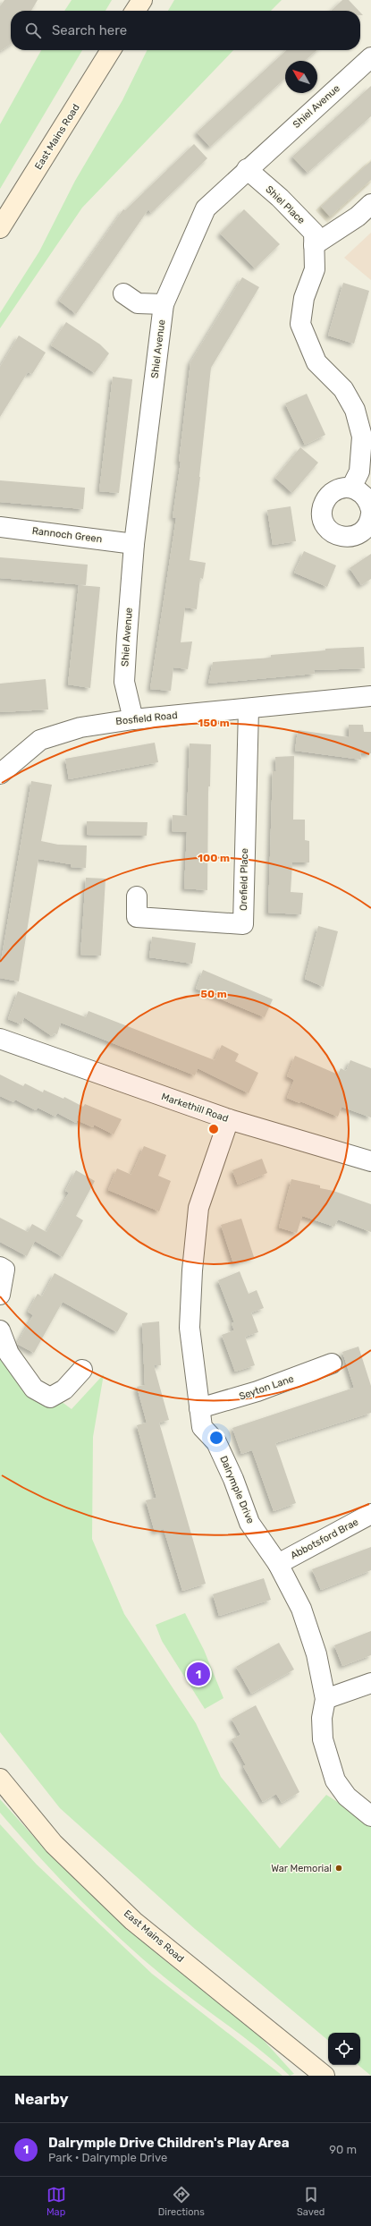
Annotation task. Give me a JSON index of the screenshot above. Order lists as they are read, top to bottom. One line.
{"streets":{"main road":["East Mains Road"],"street":["Shiel Avenue","Shiel Place","Rannoch Green","Bosfield Road","Orefield Place","Markethill Road","Seyton Lane","Dalrymple Drive","Abbotsford Brae"]},"crossings":[["Shiel Avenue","Shiel Place"],["Shiel Avenue","Rannoch Green"],["Shiel Avenue","Bosfield Road"],["Bosfield Road","Orefield Place"],["Markethill Road","Dalrymple Drive"],["Seyton Lane","Dalrymple Drive"],["Dalrymple Drive","Abbotsford Brae"]],"places":["War Memorial"],"north":"top left","page":{"search":"Search here","pins":"1","heading":"Nearby","list":[{"mark":"1","name":"Dalrymple Drive Children's Play Area","note":"Park · Dalrymple Drive","value":"90 m"}],"nav":["Map","Directions","Saved"]},"rings":["150 m","100 m","50 m"]}
